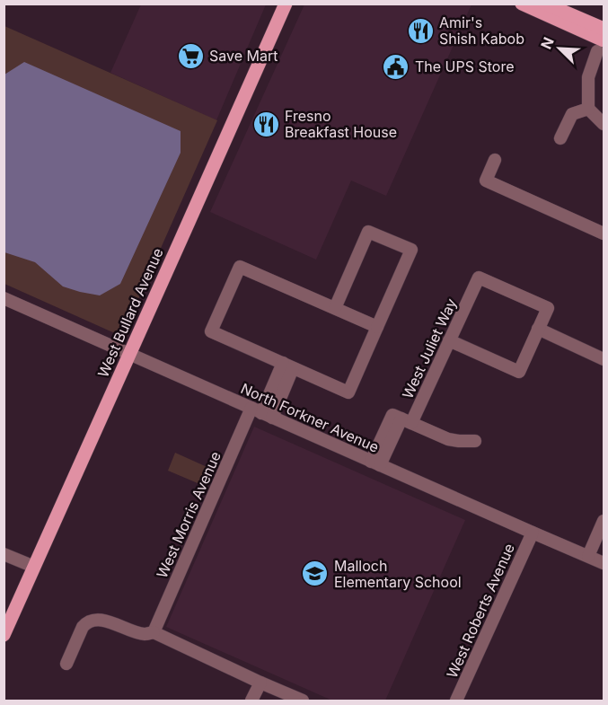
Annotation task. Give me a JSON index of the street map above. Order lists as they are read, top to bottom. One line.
{"streets":{"main road":["West Bullard Avenue"],"street":["West Juliet Way","North Forkner Avenue","West Morris Avenue","West Roberts Avenue"]},"crossings":[["West Bullard Avenue","North Forkner Avenue"],["West Juliet Way","North Forkner Avenue"],["North Forkner Avenue","West Morris Avenue"],["North Forkner Avenue","West Roberts Avenue"]],"places":{"restaurant":["Amir's Shish Kabob","Fresno Breakfast House"],"supermarket":["Save Mart"],"public building":["The UPS Store"],"school or university":["Malloch Elementary School"]},"north":"top left"}
